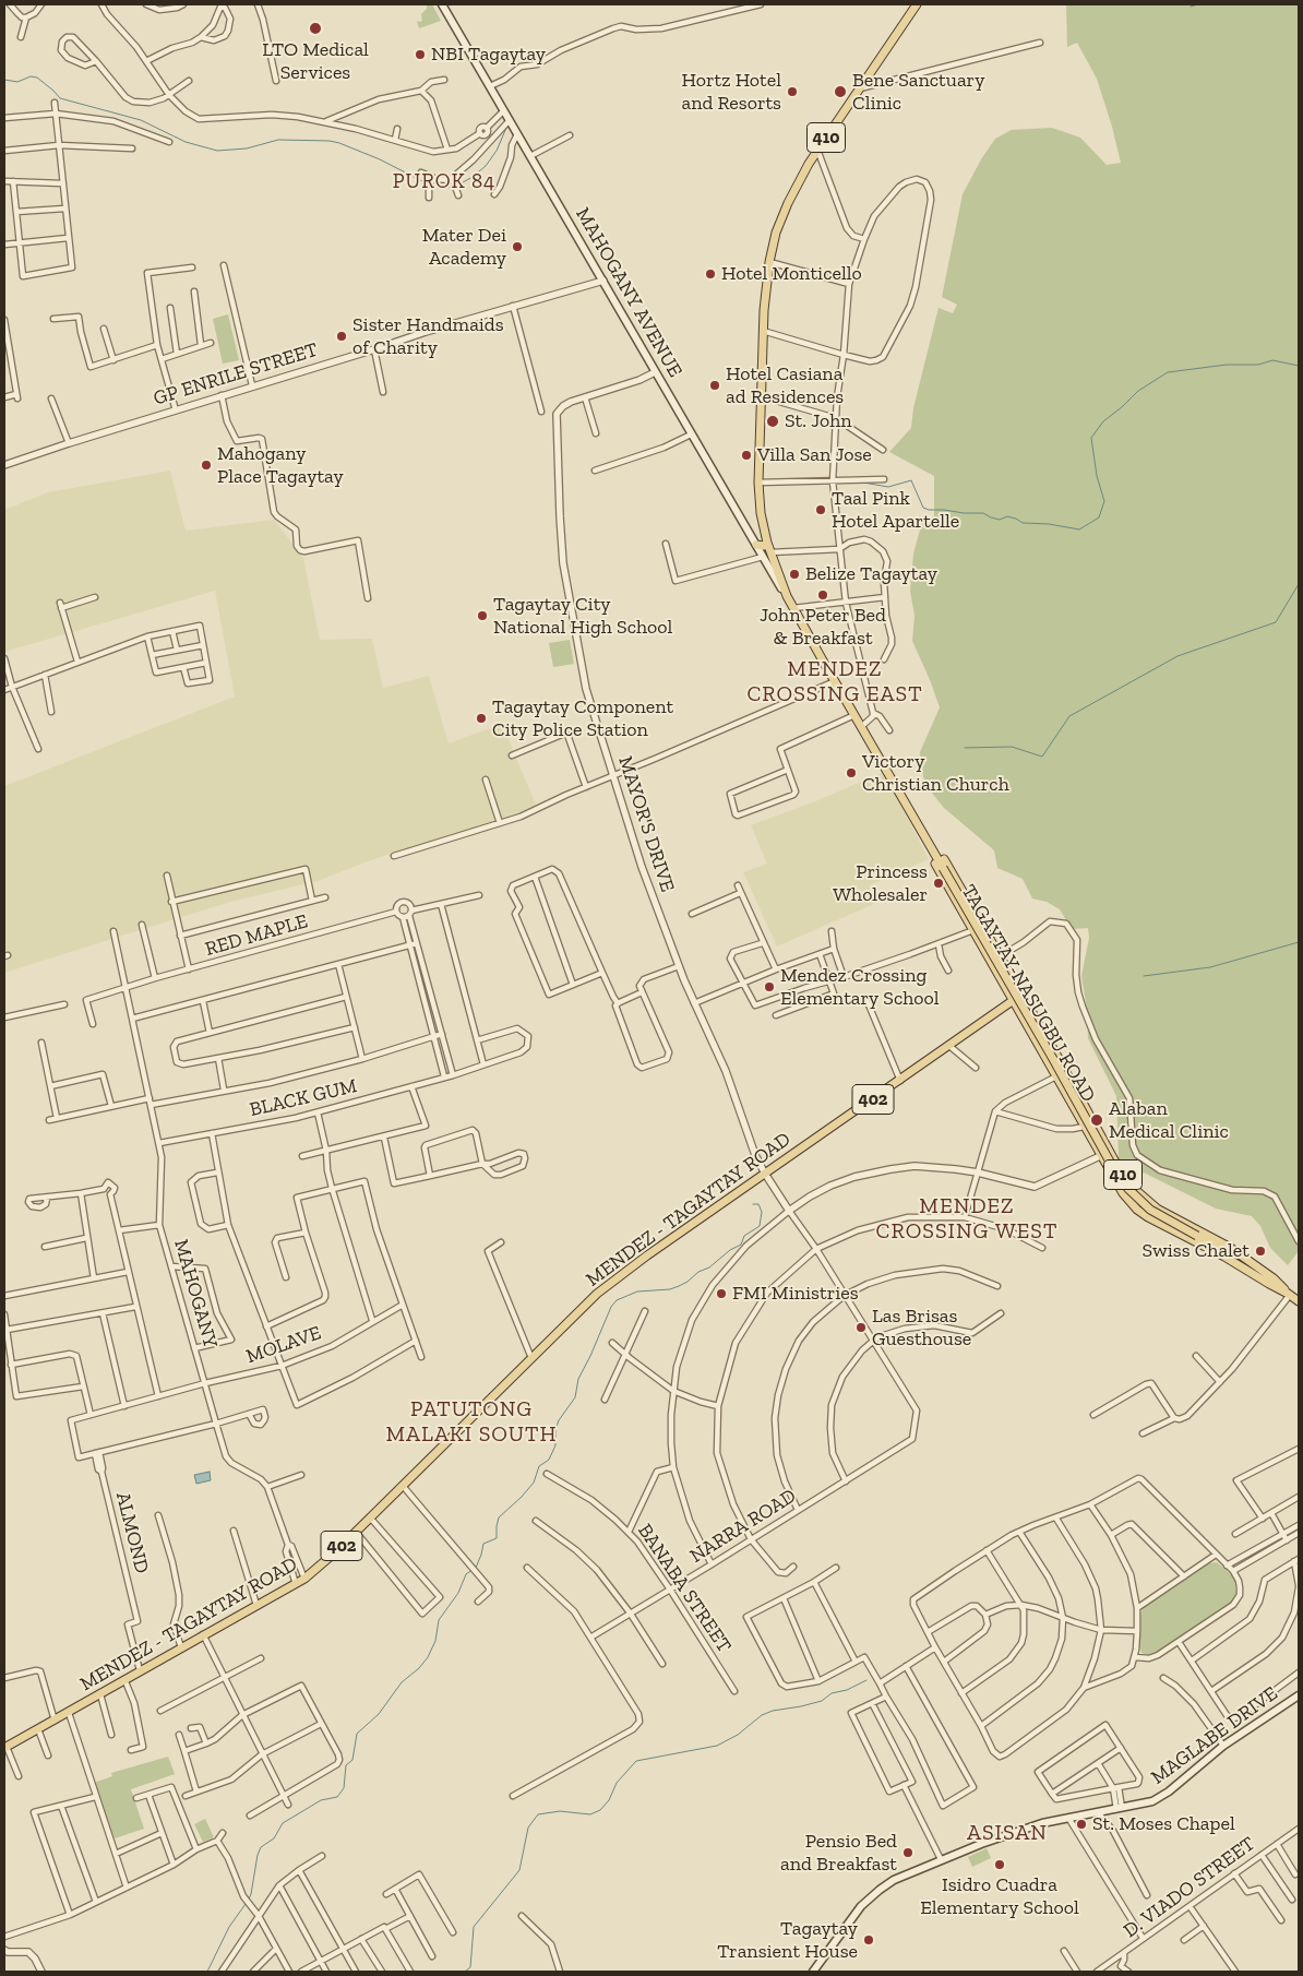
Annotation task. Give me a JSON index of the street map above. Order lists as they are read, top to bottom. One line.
{"streets":{"main road":["410","MAHOGANY AVENUE","TAGAYTAY-NASUGBU ROAD","402","MENDEZ - TAGAYTAY ROAD","MAGLABE DRIVE"],"street":["GP ENRILE STREET","MAYOR'S DRIVE","RED MAPLE","BLACK GUM","MAHOGANY","MOLAVE","NARRA ROAD","ALMOND","BANABA STREET","D. VIADO STREET"]},"crossings":[["MAHOGANY AVENUE","GP ENRILE STREET"],["MAHOGANY AVENUE","MAYOR'S DRIVE"],["MAHOGANY AVENUE","TAGAYTAY-NASUGBU ROAD"],["MAYOR'S DRIVE","MENDEZ - TAGAYTAY ROAD"],["RED MAPLE","MAHOGANY"],["TAGAYTAY-NASUGBU ROAD","402"],["TAGAYTAY-NASUGBU ROAD","MENDEZ - TAGAYTAY ROAD"],["BLACK GUM","MAHOGANY"],["402","MENDEZ - TAGAYTAY ROAD"],["MENDEZ - TAGAYTAY ROAD","ALMOND"],["MAHOGANY","MOLAVE"],["MOLAVE","ALMOND"],["NARRA ROAD","BANABA STREET"]],"districts":["PUROK 84","MENDEZ CROSSING EAST","MENDEZ CROSSING WEST","PATUTONG MALAKI SOUTH","ASISAN"],"places":["LTO Medical Services","NBI Tagaytay","Hortz Hotel and Resorts","Bene Sanctuary Clinic","Mater Dei Academy","Hotel Monticello","Sister Handmaids of Charity","Hotel Casiana ad Residences","St. John","Villa San Jose","Mahogany Place Tagaytay","Taal Pink Hotel Apartelle","Belize Tagaytay","John Peter Bed & Breakfast","Tagaytay City National High School","Tagaytay Component City Police Station","Victory Christian Church","Princess Wholesaler","Mendez Crossing Elementary School","Alaban Medical Clinic","Swiss Chalet","FMI Ministries","Las Brisas Guesthouse","St. Moses Chapel","Pensio Bed and Breakfast","Isidro Cuadra Elementary School","Tagaytay Transient House"]}
